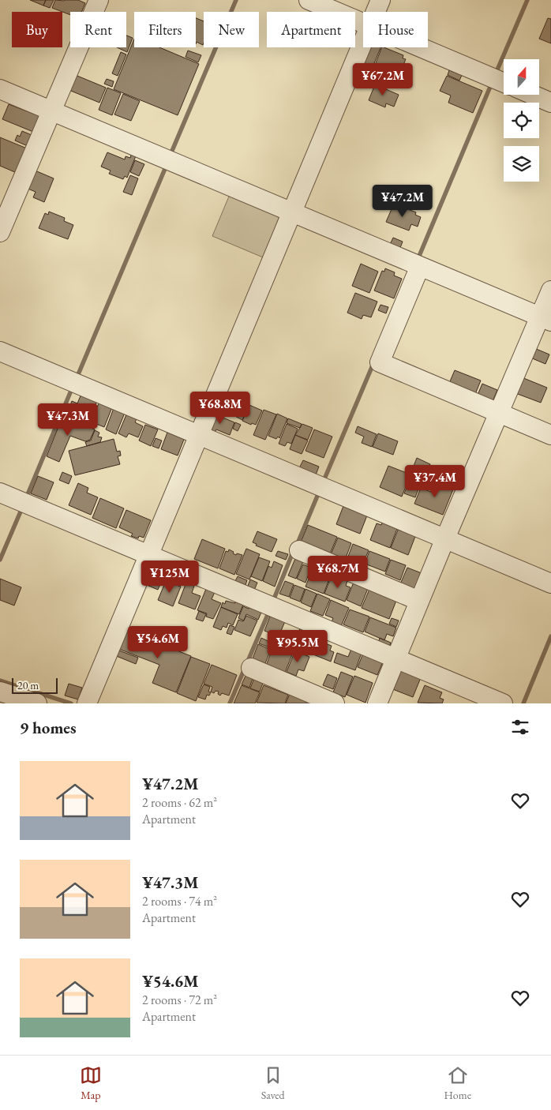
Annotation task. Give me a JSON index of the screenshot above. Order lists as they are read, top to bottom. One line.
{"scale_bar":"20 m","north":"top","page":{"chip":["Buy","Rent","Filters","New","Apartment","House"],"price":["¥67.2M","¥47.2M","¥68.8M","¥47.3M","¥37.4M","¥68.7M","¥125M","¥54.6M","¥95.5M"],"scale":"20 m","heading":"9 homes","list":[{"name":"¥47.2M","note":"2 rooms · 62 m² · Apartment"},{"name":"¥47.3M","note":"2 rooms · 74 m² · Apartment"},{"name":"¥54.6M","note":"2 rooms · 72 m² · Apartment"}],"tabs":["Map","Saved","Home"]}}
